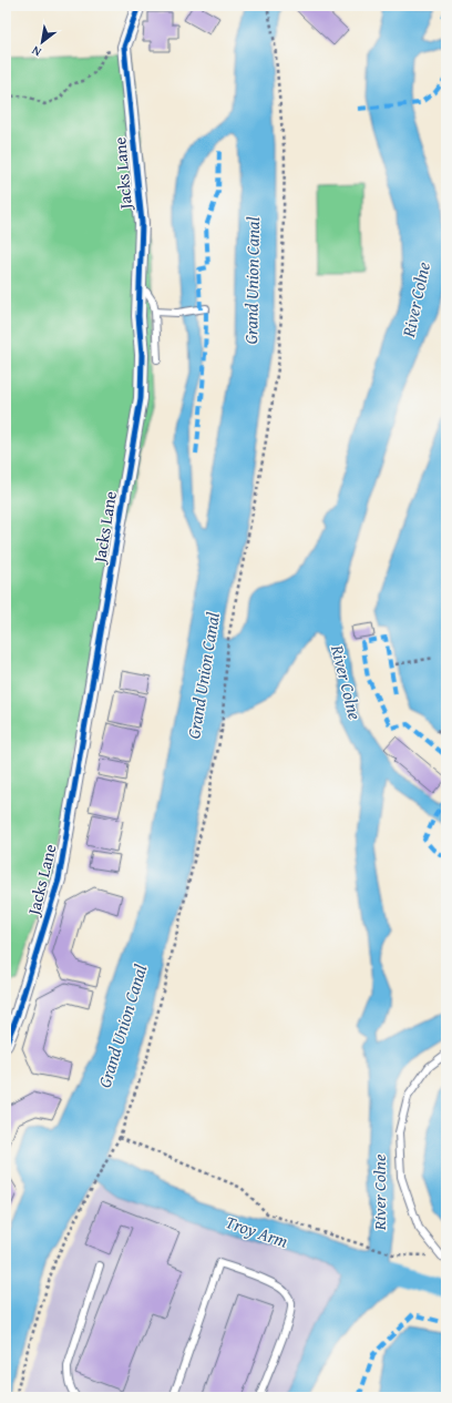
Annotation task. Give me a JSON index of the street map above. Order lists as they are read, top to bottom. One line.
{"streets":{"street":["Jacks Lane"]},"water":["Grand Union Canal","River Colne","Troy Arm"],"north":"bottom left"}
